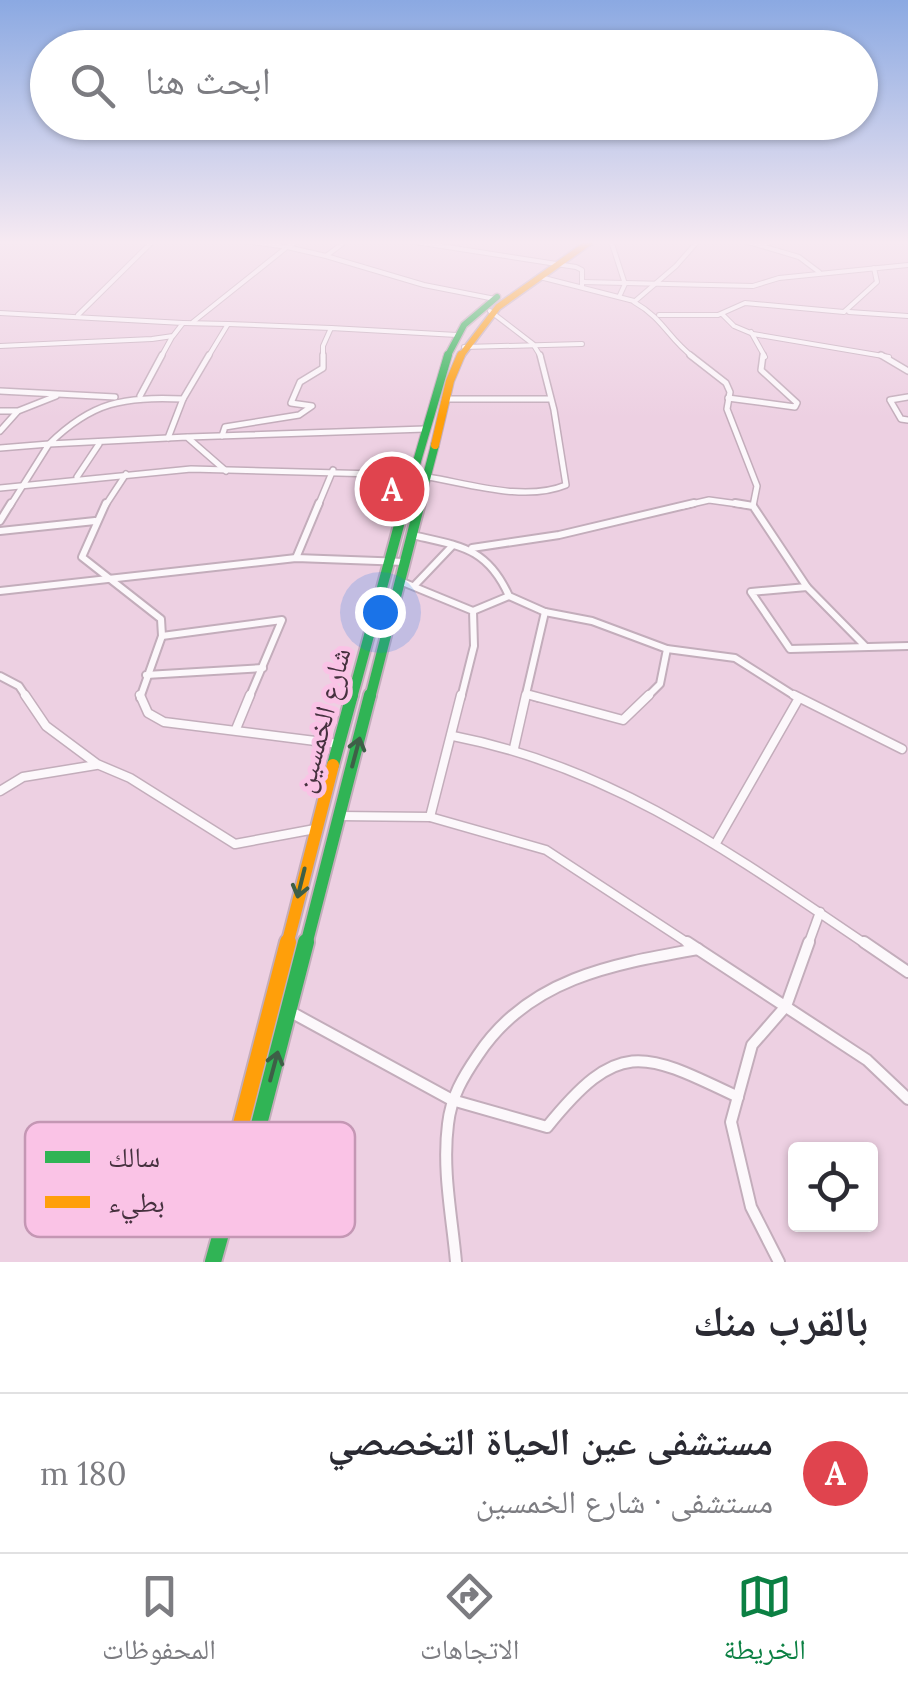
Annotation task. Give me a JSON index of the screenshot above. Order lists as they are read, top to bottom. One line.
{"streets":{"main road":["شارع الخمسين"]},"legend":["سالك","بطيء"],"page":{"search":"ابحث هنا","pins":"A","heading":"بالقرب منك","list":[{"mark":"A","name":"مستشفى عين الحياة التخصصي","note":"مستشفى · شارع الخمسين","value":"180 m"}],"nav":["الخريطة","الاتجاهات","المحفوظات"]}}
